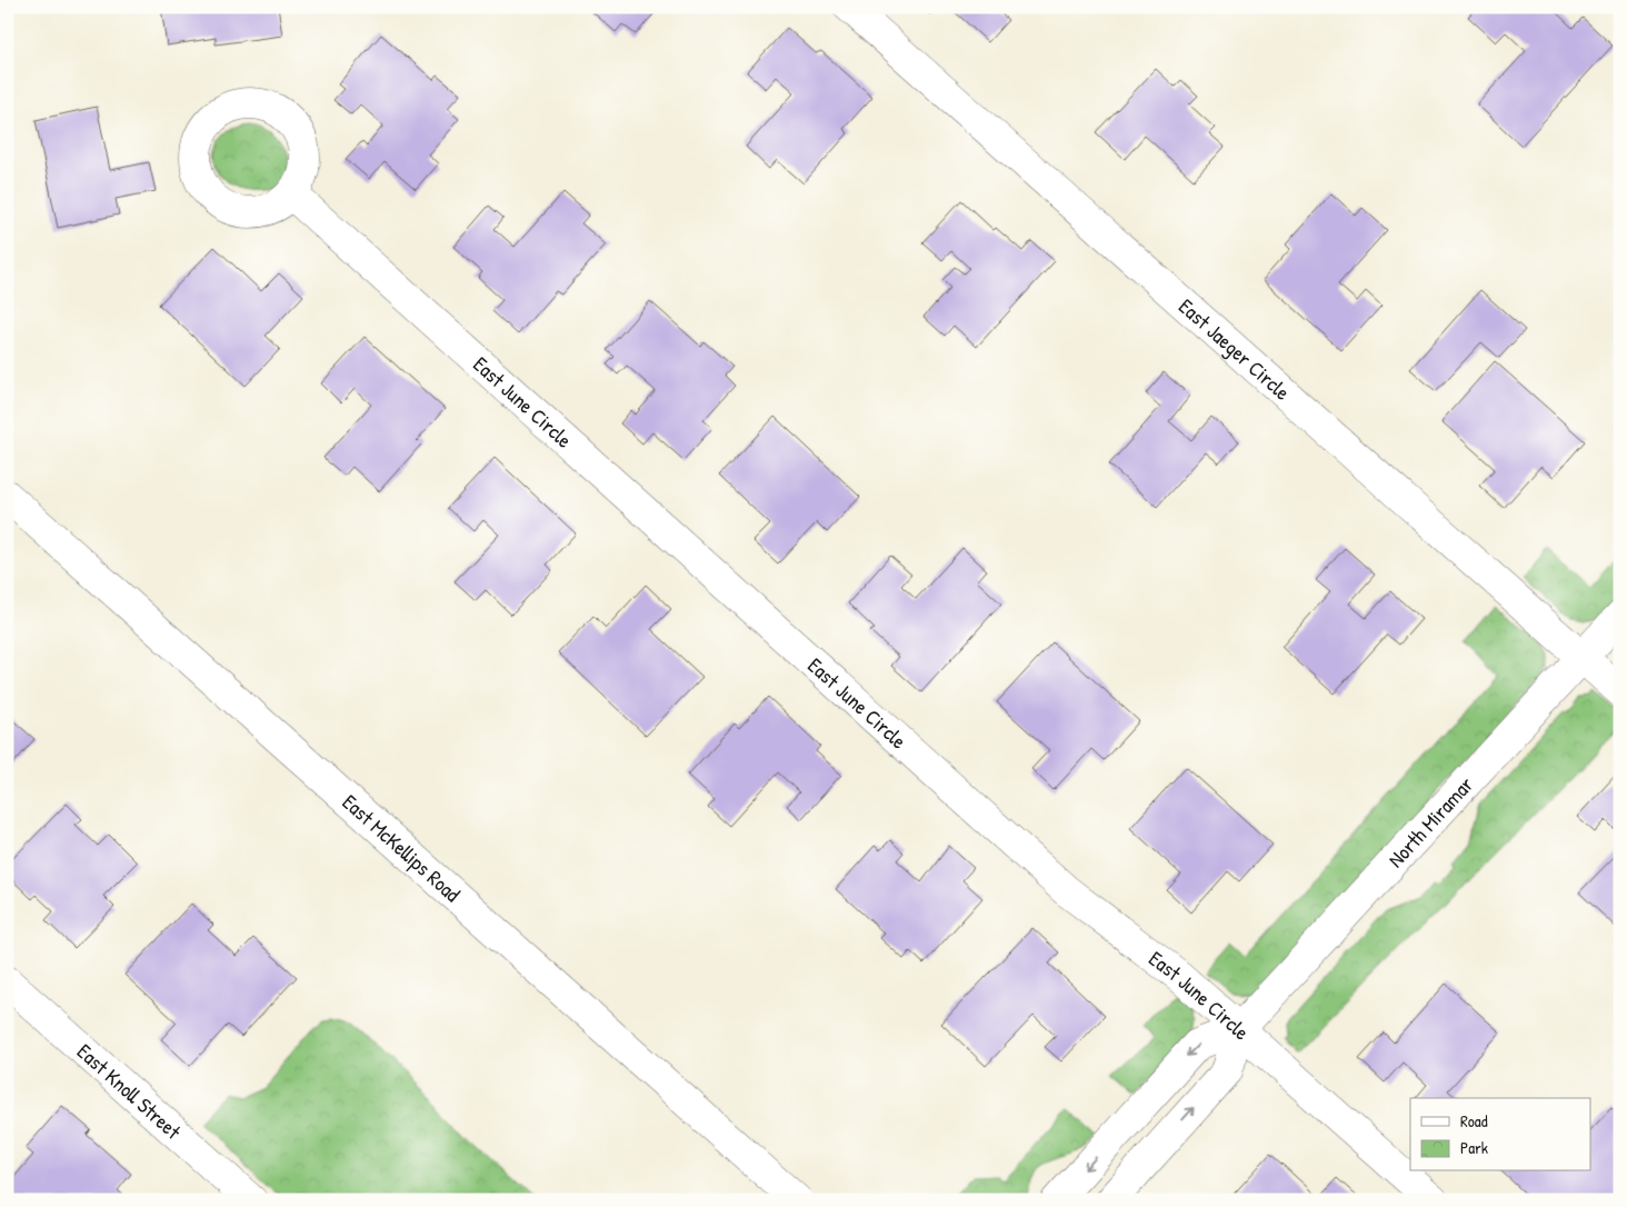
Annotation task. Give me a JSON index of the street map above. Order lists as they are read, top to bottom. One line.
{"streets":{"street":["East Jaeger Circle","East June Circle","North Miramar","East McKellips Road","East Knoll Street"]},"crossings":[["East Jaeger Circle","North Miramar"],["East June Circle","North Miramar"]],"legend":["Road","Park"]}
